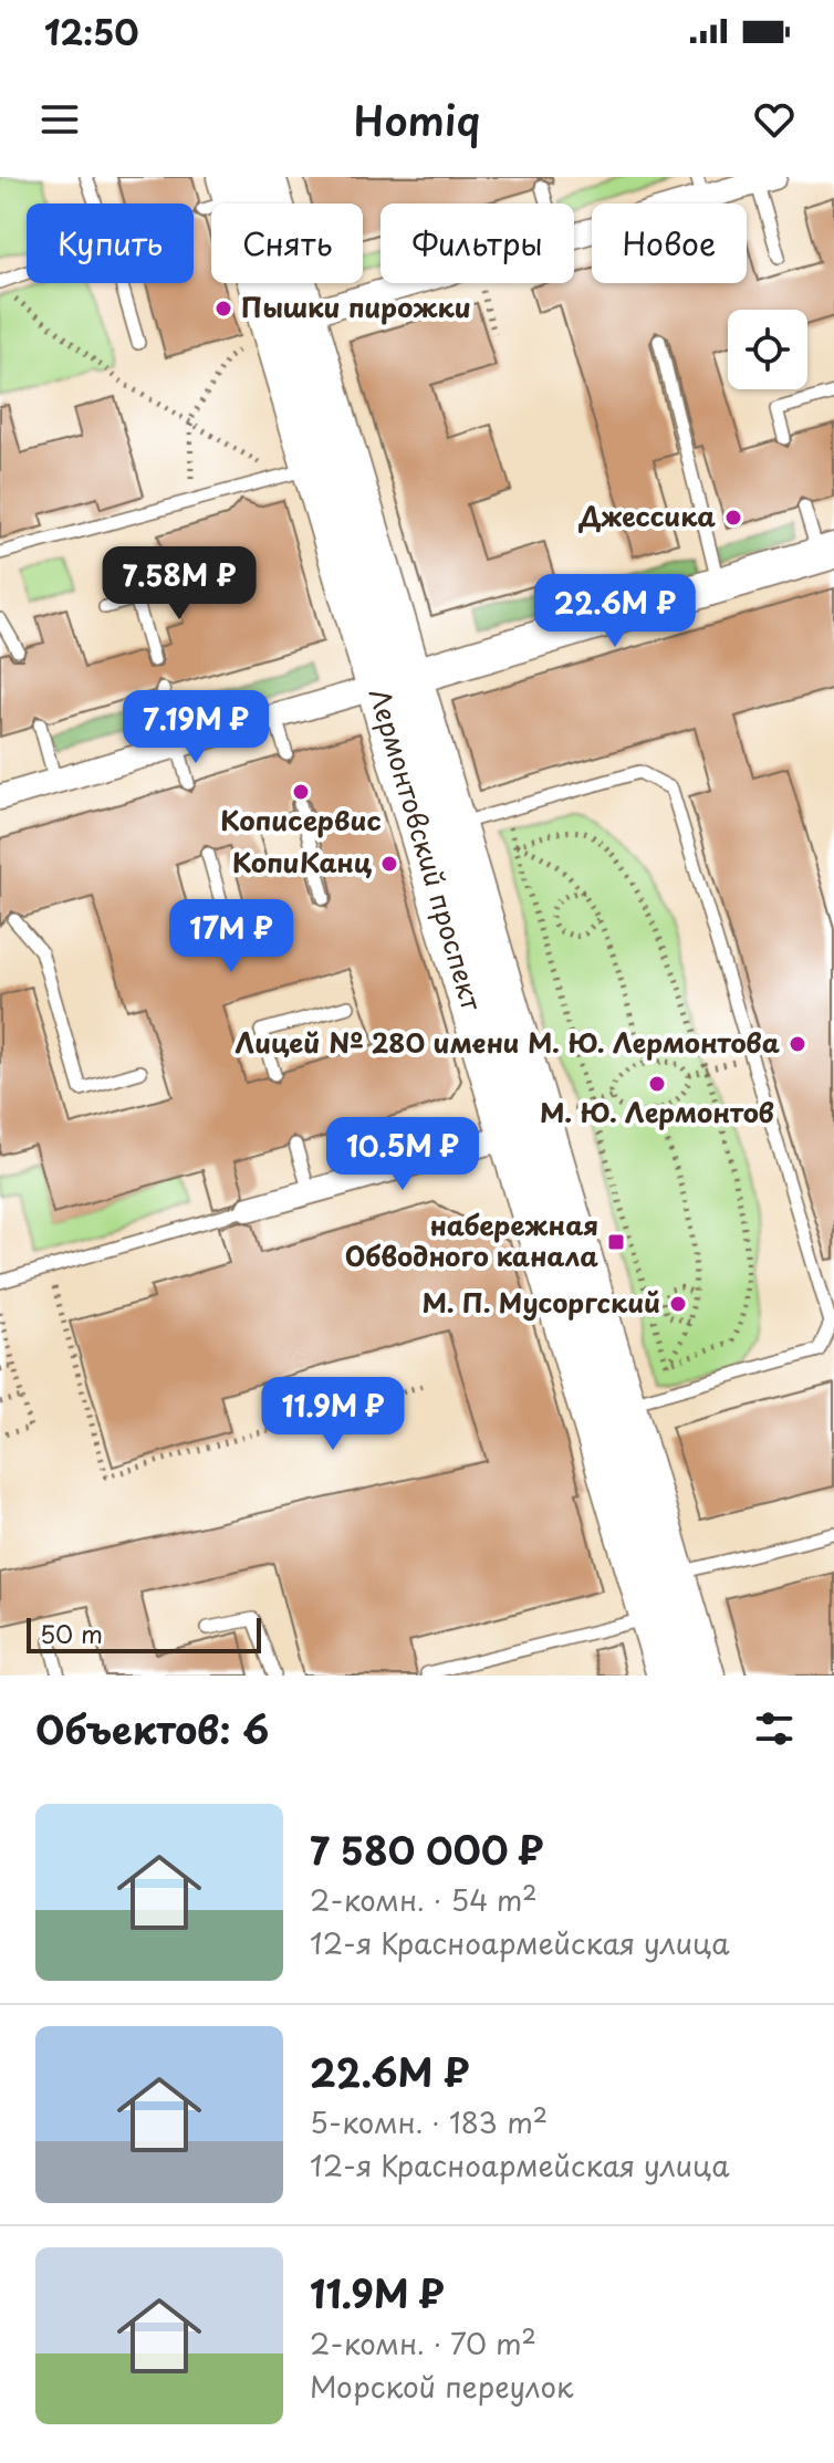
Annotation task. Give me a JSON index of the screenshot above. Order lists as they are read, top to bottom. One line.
{"streets":{"main road":["Лермонтовский проспект"]},"places":{"other":["Пышки пирожки","Джессика","Кописервис","КопиКанц","Лицей № 280 имени М. Ю. Лермонтова","М. Ю. Лермонтов","М. П. Мусоргский"],"transit":["набережная Обводного канала"]},"scale_bar":"50 m","page":{"status":"12:50","header":"Homiq","chip":["Купить","Снять","Фильтры","Новое"],"price":["7.58M ₽","22.6M ₽","7.19M ₽","17M ₽","10.5M ₽","11.9M ₽"],"scale":"50 m","heading":"Объектов: 6","list":[{"name":"7 580 000 ₽","note":"2-комн. · 54 m² · 12-я Красноармейская улица"},{"name":"22.6M ₽","note":"5-комн. · 183 m² · 12-я Красноармейская улица"},{"name":"11.9M ₽","note":"2-комн. · 70 m² · Морской переулок"}]}}
